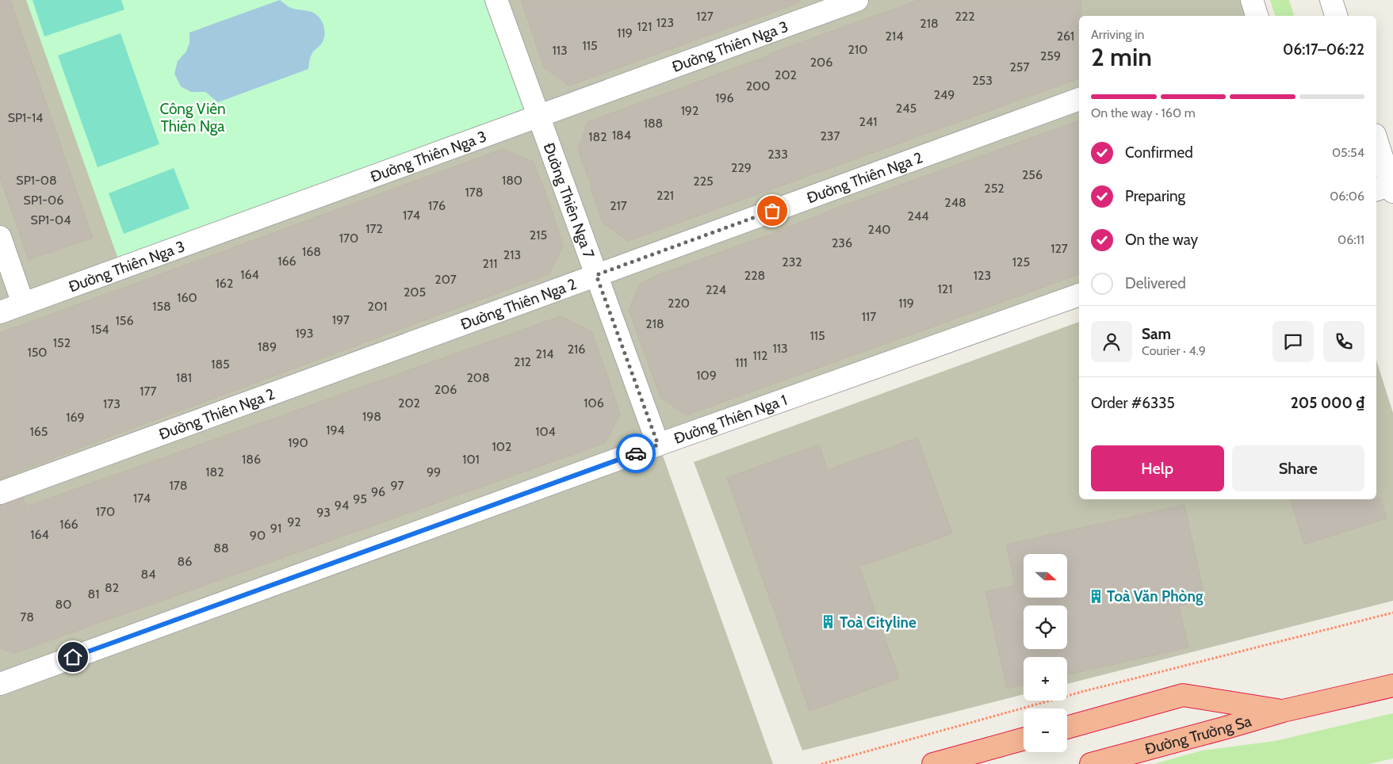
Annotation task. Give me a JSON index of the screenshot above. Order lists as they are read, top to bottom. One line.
{"streets":{"highway":["Đường Trường Sa"],"street":["Đường Thiên Nga 3","Đường Thiên Nga 2","Đường Thiên Nga 7","Đường Thiên Nga 1"]},"crossings":[["Đường Thiên Nga 3","Đường Thiên Nga 7"],["Đường Thiên Nga 2","Đường Thiên Nga 7"],["Đường Thiên Nga 7","Đường Thiên Nga 1"]],"parks":["Công Viên Thiên Nga"],"places":{"building":["Toà Văn Phòng","Toà Cityline"]},"house_numbers":["127","222","123","218","121","119","214","261","115","210","113","259","206","257","202","253","200","249","196","245","192","SP1-14","241","188","184","237","182","233","229","256","SP1-08","180","225","252","178","221","SP1-06","248","176","217","174","244","SP1-04","172","240","215","170","236","127","168","213","166","232","125","211","164","228","123","207","162","121","224","205","160","220","119","158","201","117","197","156","218","154","193","115","152","189","113","216","150","214","112","212","111","185","109","181","208","206","177","202","106","173","198","169","194","165","104","190","102","186","101","182","99","178","97","96","174","95","94","170","93","92","166","91","164","90","88","86","84","82","81","80","78"],"north":"right","page":{"heading":["2 min","Arriving in","06:17–06:22"],"panel":["Sam","Courier · 4.9","Order #6335","205 000 ₫"],"bar":"On the way · 160 m","list":[["Confirmed","05:54"],["Preparing","06:06"],["On the way","06:11"],"Delivered"],"buttons":["Help","Share"],"map_buttons":["+","−"]}}
